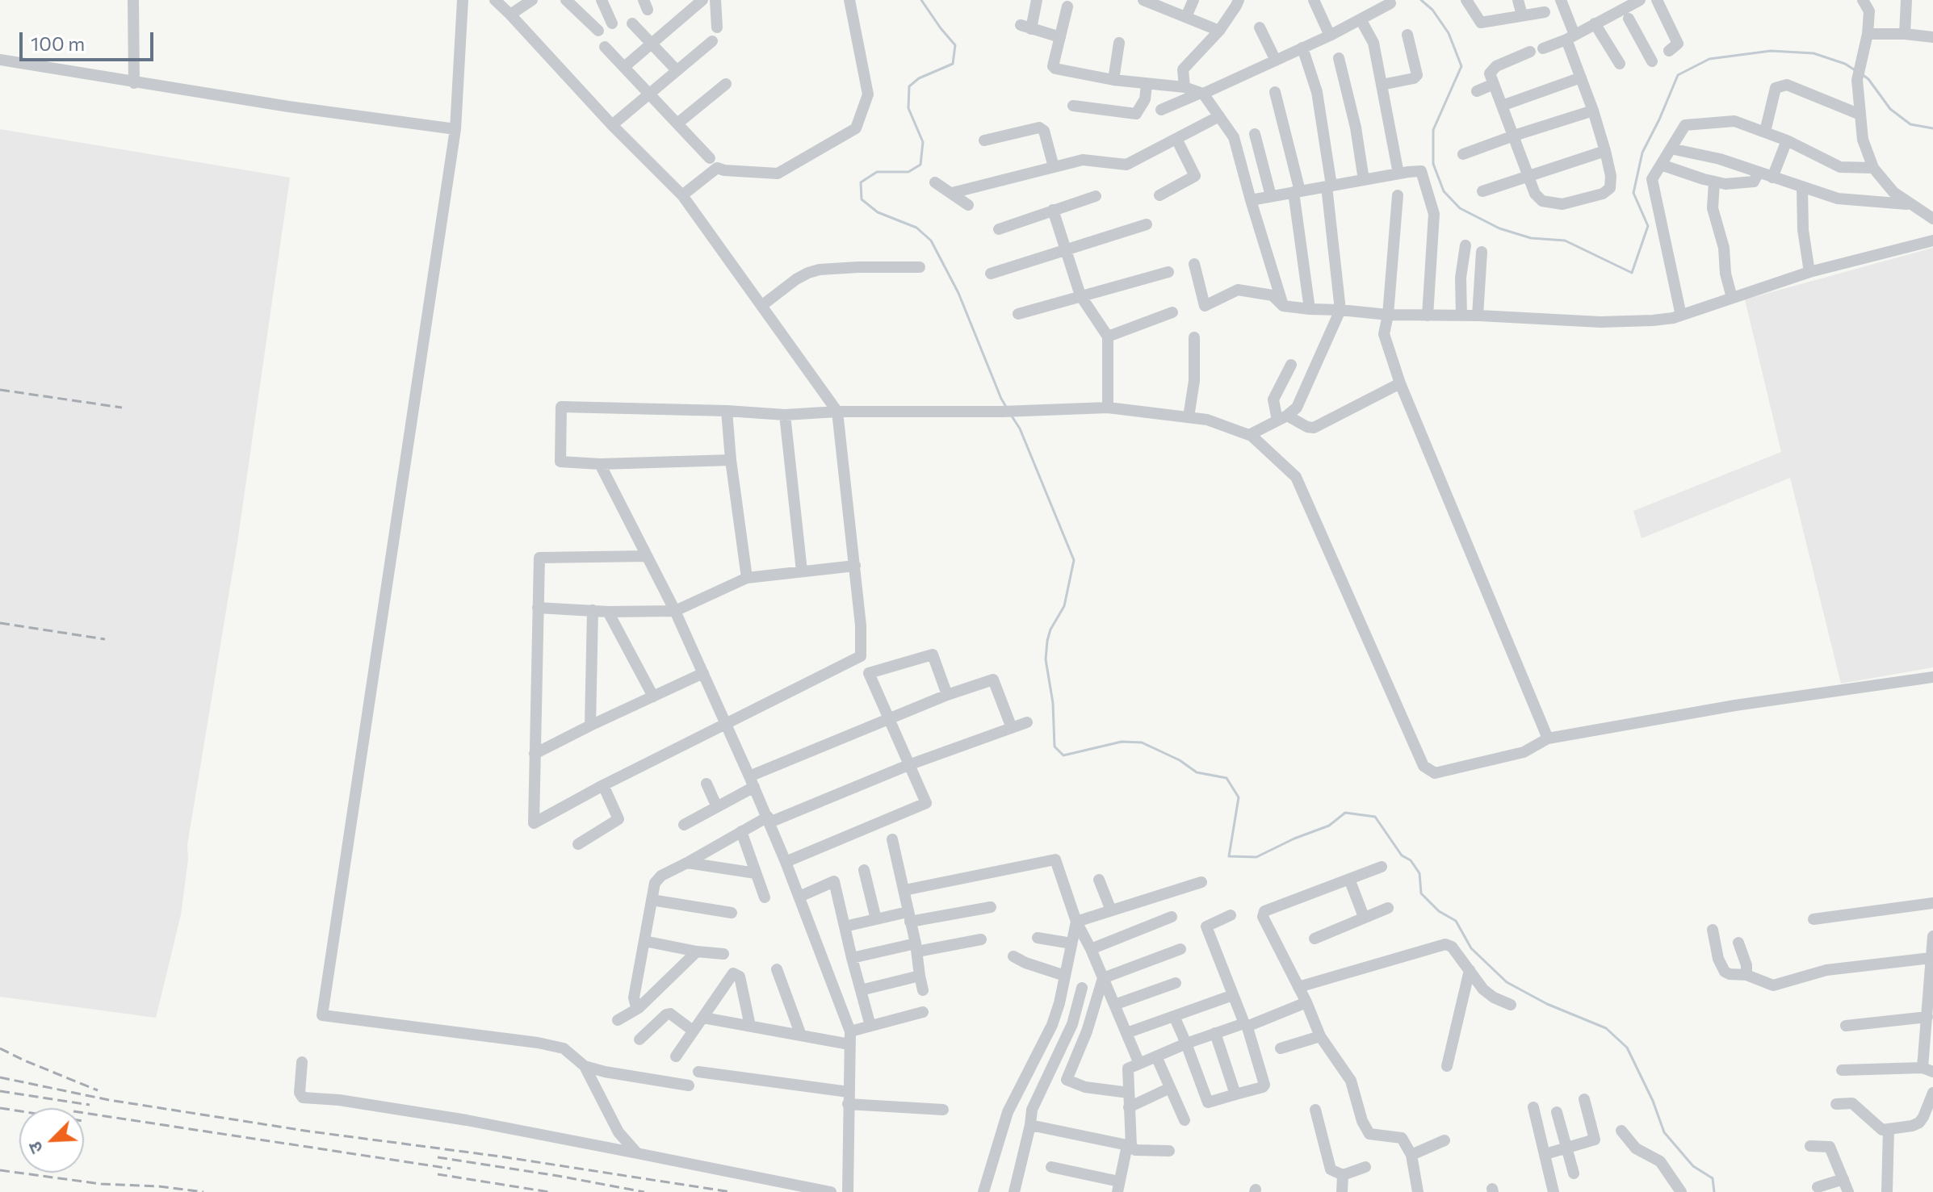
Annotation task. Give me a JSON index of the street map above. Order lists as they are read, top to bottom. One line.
{"scale_bar":"100 m","north":"bottom left"}
